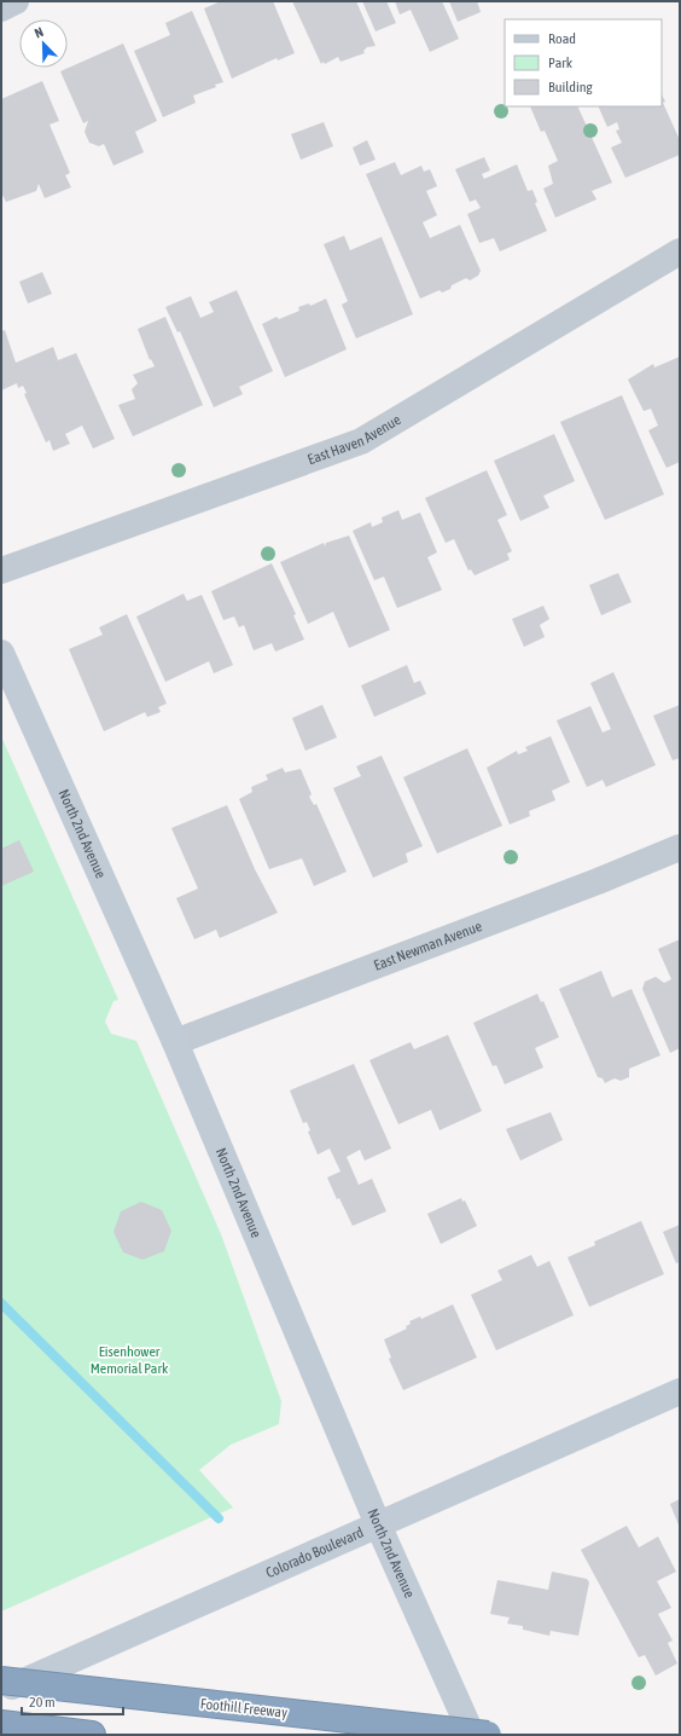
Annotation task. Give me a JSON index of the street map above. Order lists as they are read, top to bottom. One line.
{"streets":{"highway":["Foothill Freeway"],"street":["East Haven Avenue","North 2nd Avenue","East Newman Avenue","Colorado Boulevard"]},"crossings":[["North 2nd Avenue","East Newman Avenue"],["North 2nd Avenue","Colorado Boulevard"]],"parks":["Eisenhower Memorial Park"],"legend":["Road","Park","Building"],"scale_bar":"20 m","north":"top left"}
